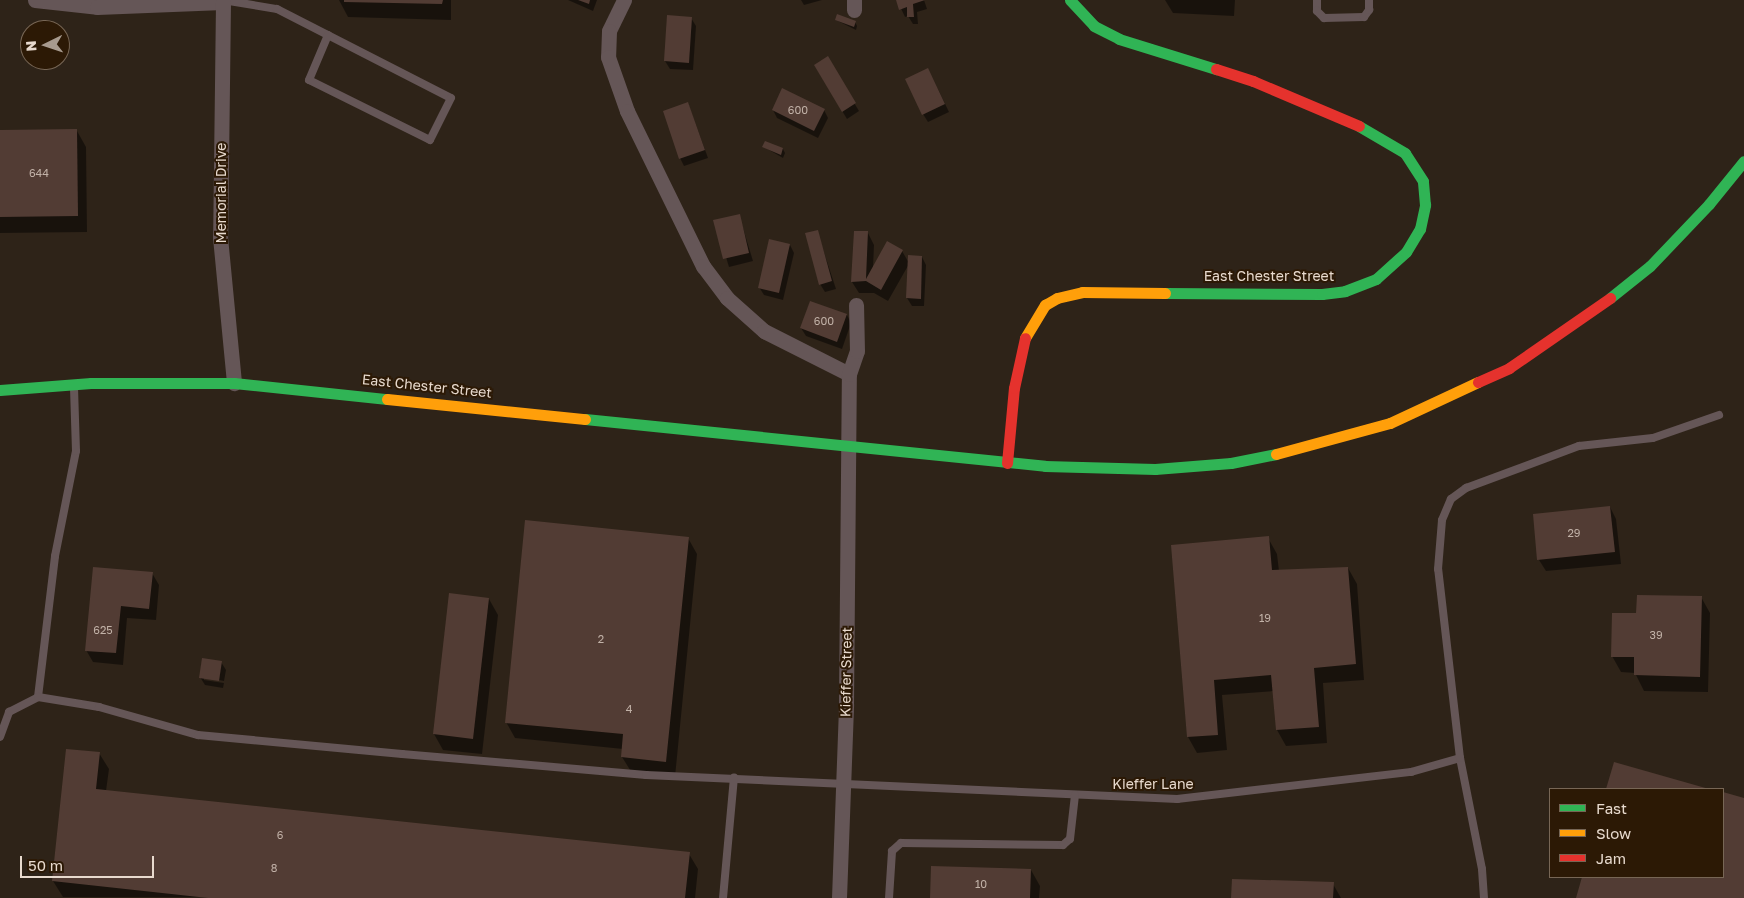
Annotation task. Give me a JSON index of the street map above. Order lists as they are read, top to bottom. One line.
{"streets":{"main road":["East Chester Street"],"street":["Memorial Drive","Kieffer Street"],"lane":["Kieffer Lane"]},"crossings":[["Memorial Drive","East Chester Street"],["East Chester Street","Kieffer Street"],["Kieffer Street","Kieffer Lane"]],"house_numbers":["600","644","600","29","19","625","39","2","4","6","8","10"],"legend":["Fast","Slow","Jam"],"scale_bar":"50 m","north":"left"}
